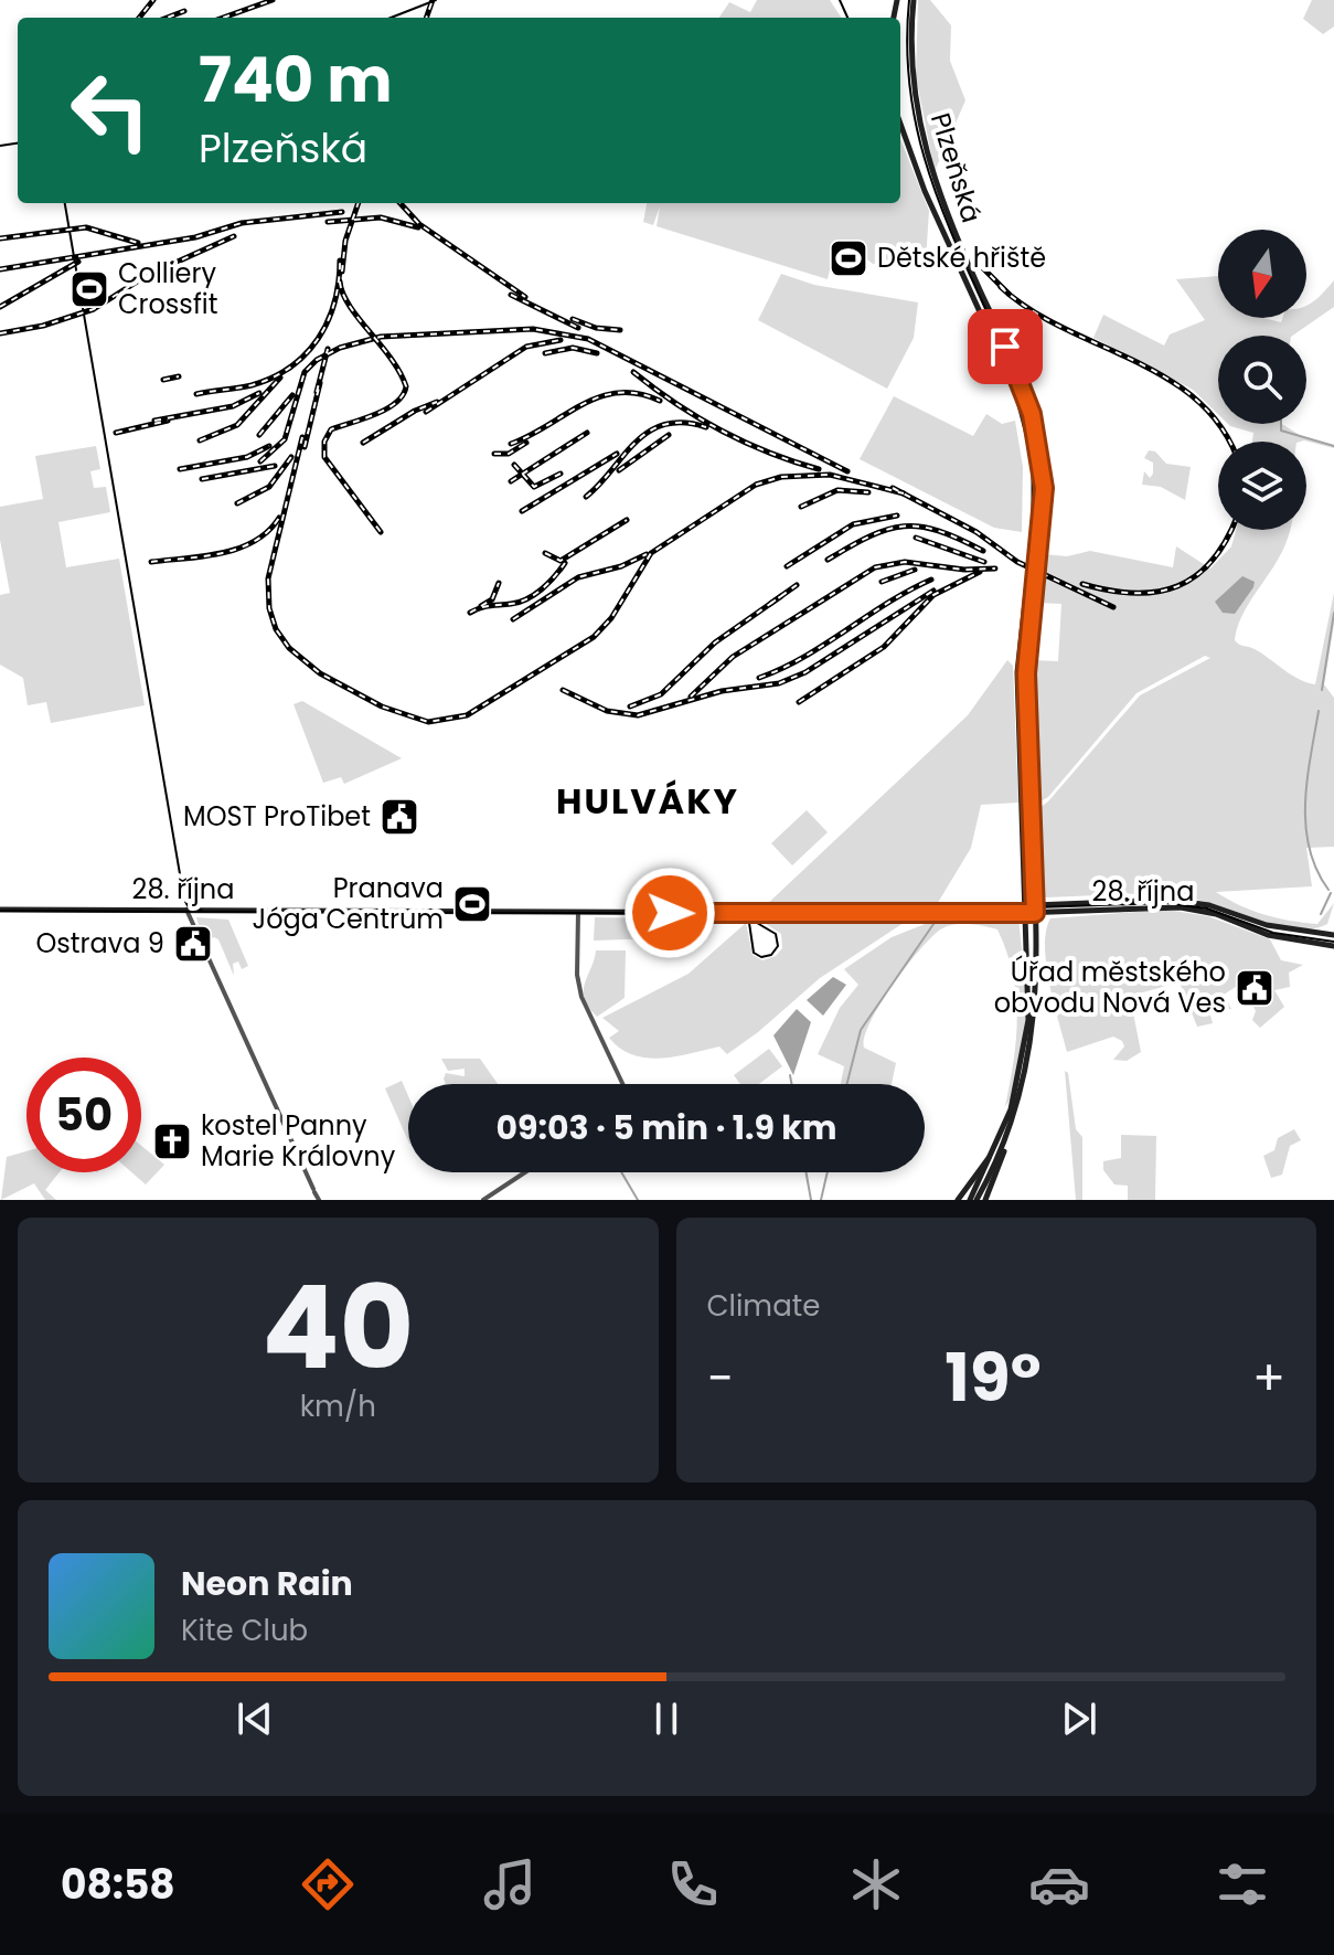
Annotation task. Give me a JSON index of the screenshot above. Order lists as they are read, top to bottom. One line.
{"streets":{"main road":["Plzeňská","28. října"]},"crossings":[["Plzeňská","28. října"]],"districts":["HULVÁKY"],"places":{"sports":["Dětské hřiště","Colliery Crossfit","Pranava Jóga Centrum"],"public building":["MOST ProTibet","Ostrava 9","Úřad městského obvodu Nová Ves"],"church":["kostel Panny Marie Královny"]},"north":"bottom","page":{"turn":["740 m","Plzeňská"],"limit":"50","trip":"09:03 · 5 min · 1.9 km","tile":[["40","km/h"],"Climate"],"heat":["−","19°","+"],"song":["Neon Rain","Kite Club"],"tabs":"08:58"}}
